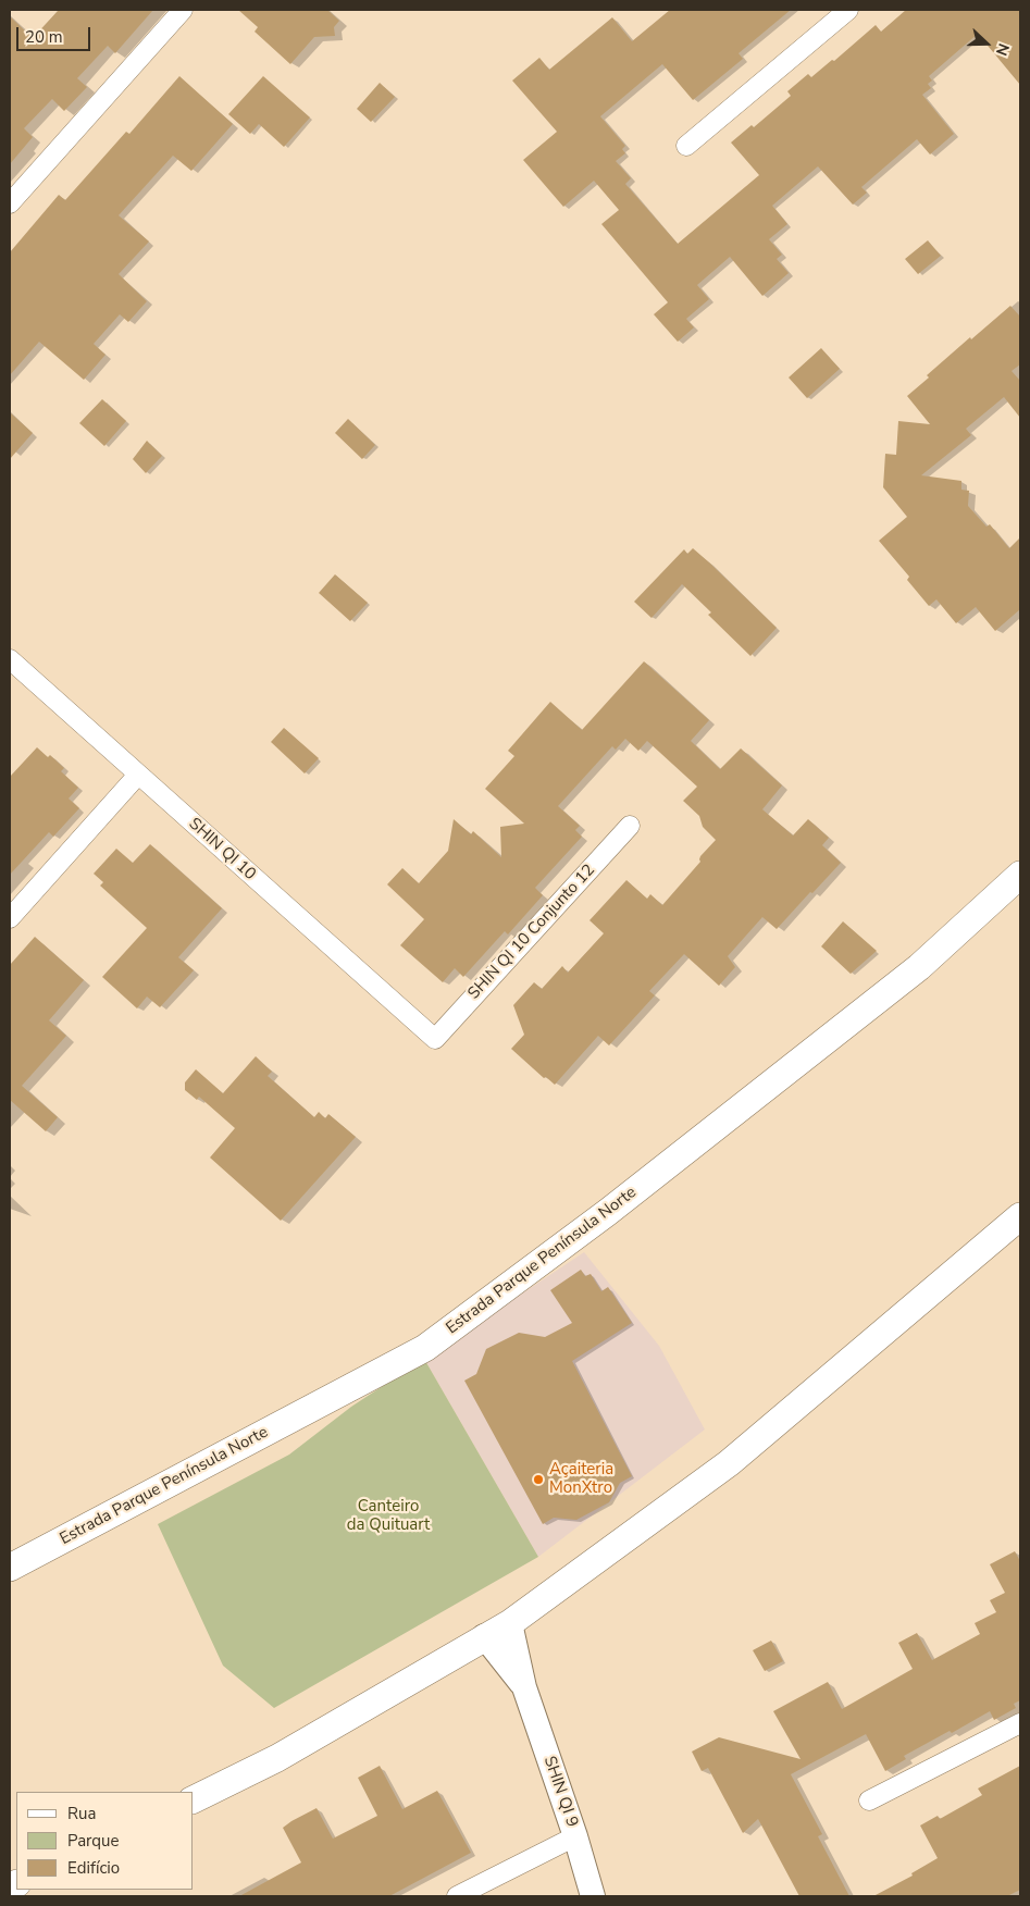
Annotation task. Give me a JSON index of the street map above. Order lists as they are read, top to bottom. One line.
{"streets":{"main road":["Estrada Parque Península Norte"],"street":["SHIN QI 10","SHIN QI 10 Conjunto 12","SHIN QI 9"]},"crossings":[["SHIN QI 10","SHIN QI 10 Conjunto 12"]],"parks":["Canteiro da Quituart"],"places":["Açaiteria MonXtro"],"legend":["Rua","Parque","Edifício"],"scale_bar":"20 m","north":"right"}
